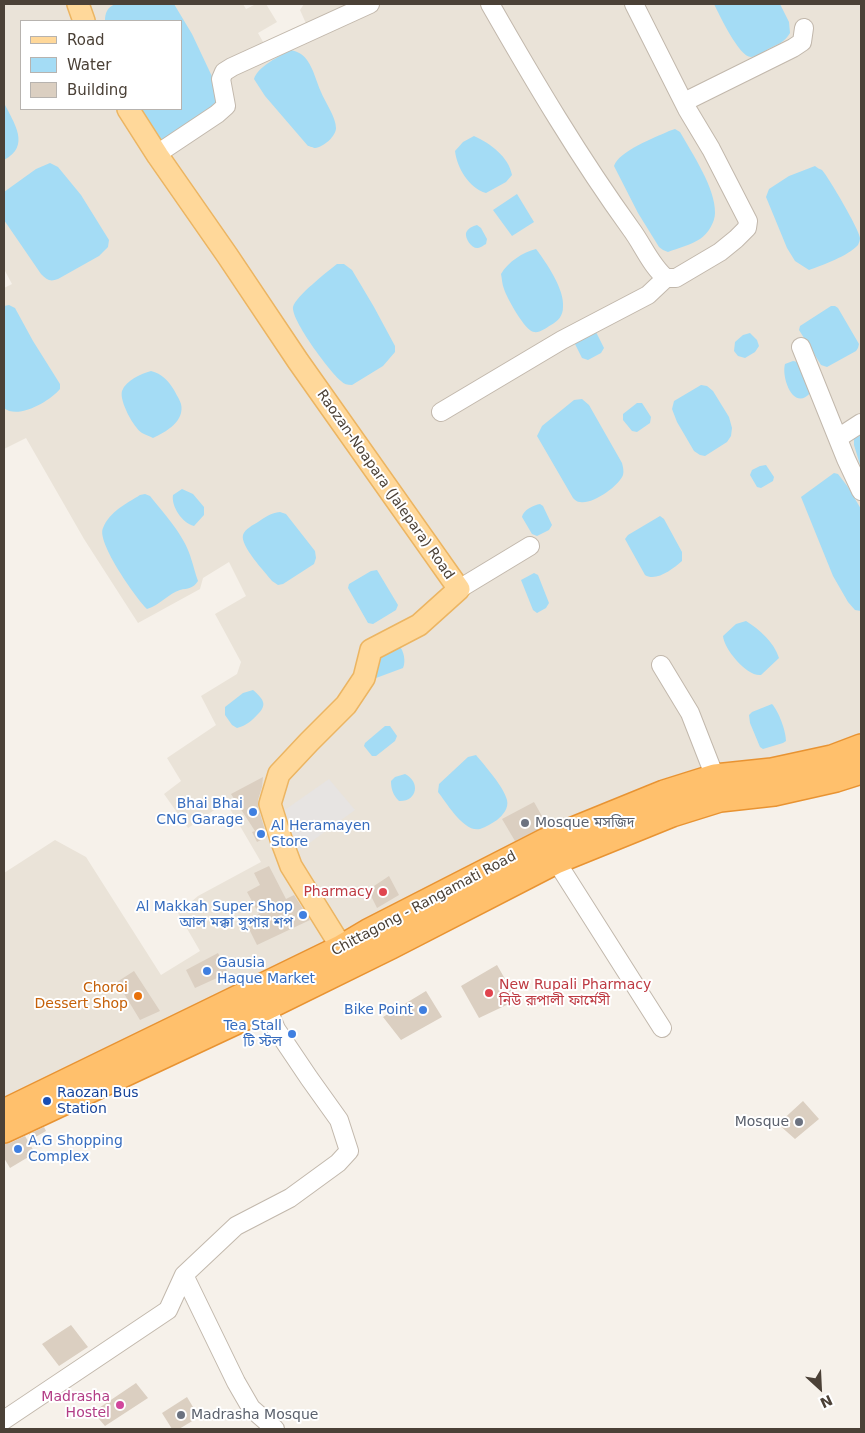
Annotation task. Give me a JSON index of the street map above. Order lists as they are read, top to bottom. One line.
{"streets":{"highway":["Chittagong - Rangamati Road"],"main road":["Raozan-Noapara (Jalepara) Road"]},"crossings":[["Raozan-Noapara (Jalepara) Road","Chittagong - Rangamati Road"]],"places":["Bhai Bhai CNG Garage","Mosque মসজিদ","Al Heramayen Store","Pharmacy","Al Makkah Super Shop আল মক্কা সুপার শপ","Gausia Haque Market","New Rupali Pharmacy নিউ রূপালী ফার্মেসী","Choroi Dessert Shop","Bike Point","Tea Stall টি স্টল","Raozan Bus Station","Mosque","A.G Shopping Complex","Madrasha Hostel","Madrasha Mosque"],"legend":["Road","Water","Building"],"north":"bottom right"}
